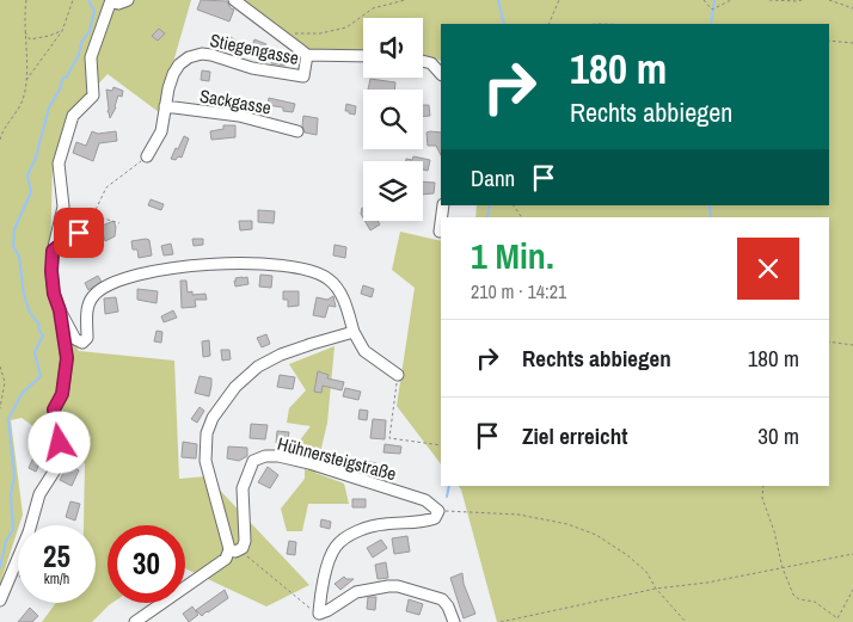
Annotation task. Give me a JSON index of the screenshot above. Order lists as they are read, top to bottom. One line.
{"streets":{"street":["Stiegengasse","Sackgasse","Hühnersteigstraße"]},"crossings":[["Stiegengasse","Sackgasse"]],"page":{"turn":["180 m","Rechts abbiegen"],"then":"Dann","heading":["1 Min.","210 m · 14:21"],"list":[{"name":"Rechts abbiegen","value":"180 m"},{"name":"Ziel erreicht","value":"30 m"}],"speed":"25 km/h","limit":"30"}}
